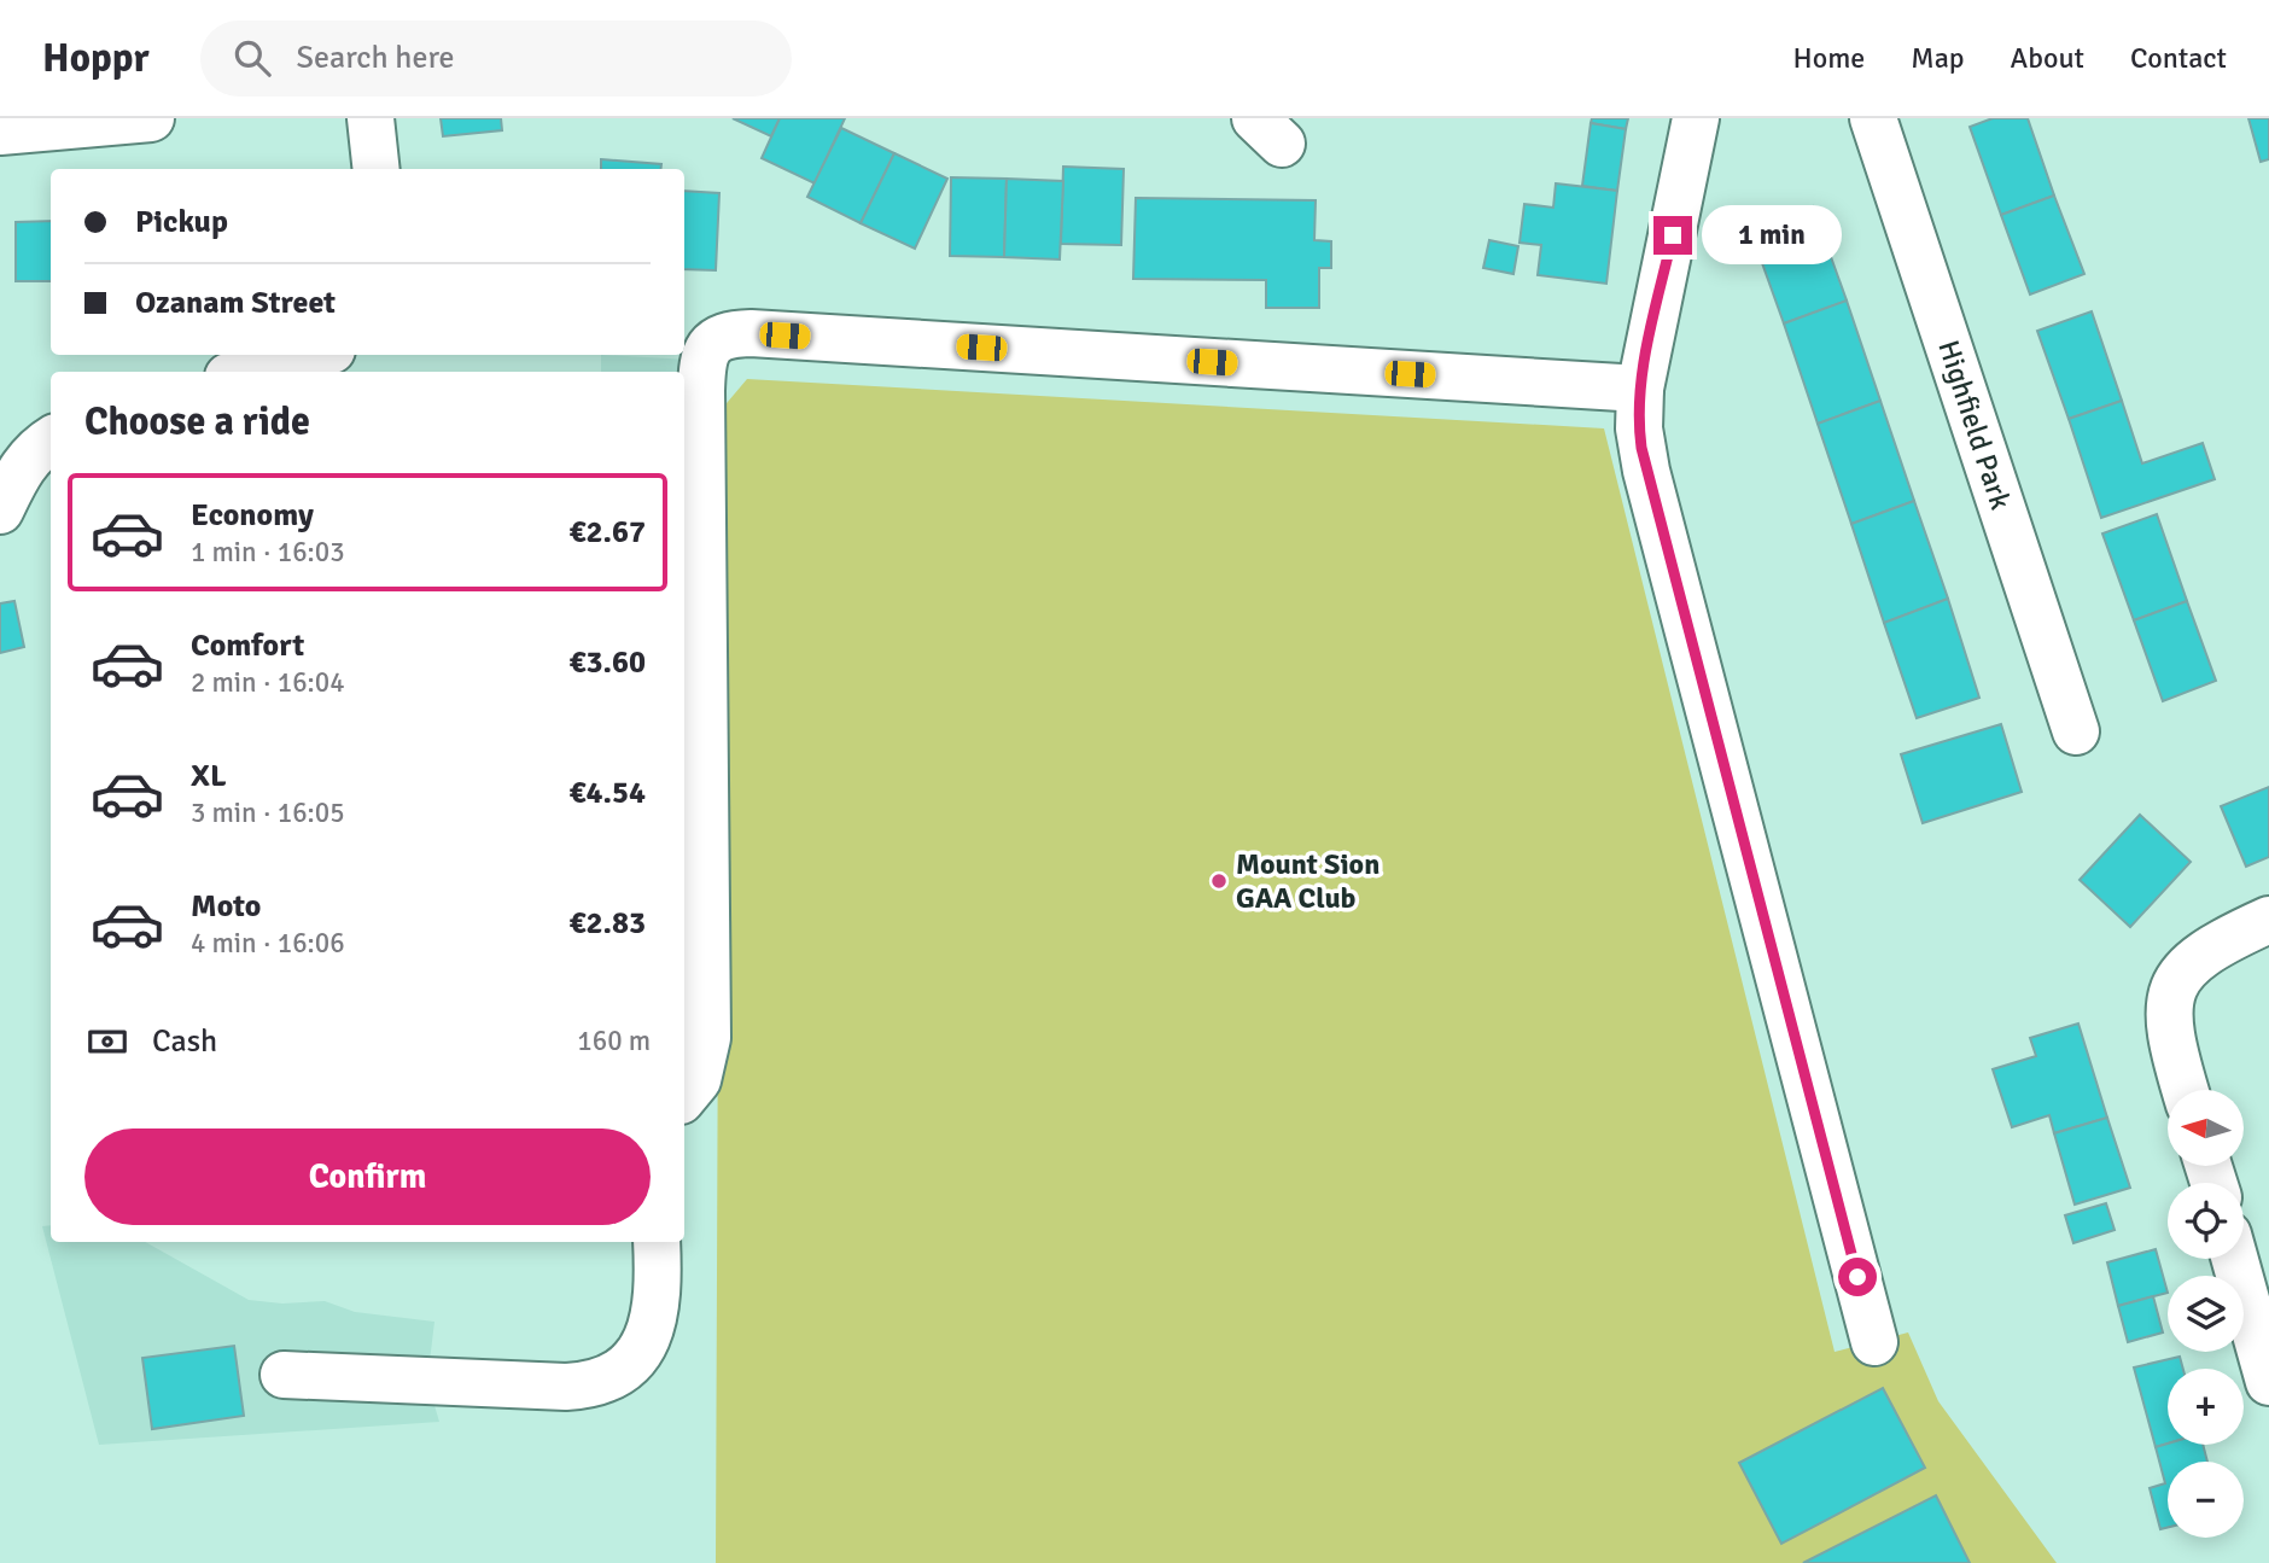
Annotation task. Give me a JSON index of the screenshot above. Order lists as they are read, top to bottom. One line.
{"streets":{"street":["Highfield Park"]},"places":["Mount Sion GAA Club"],"north":"left","page":{"header":"Hoppr","search":"Search here","nav":["Home","Map","About","Contact"],"banner":["Pickup","Ozanam Street"],"bubble":"1 min","heading":"Choose a ride","list":[{"name":"Economy","note":"1 min · 16:03","value":"€2.67"},{"name":"Comfort","note":"2 min · 16:04","value":"€3.60"},{"name":"XL","note":"3 min · 16:05","value":"€4.54"},{"name":"Moto","note":"4 min · 16:06","value":"€2.83"}],"pay":["Cash","160 m"],"map_buttons":["+","−"],"buttons":"Confirm"}}
